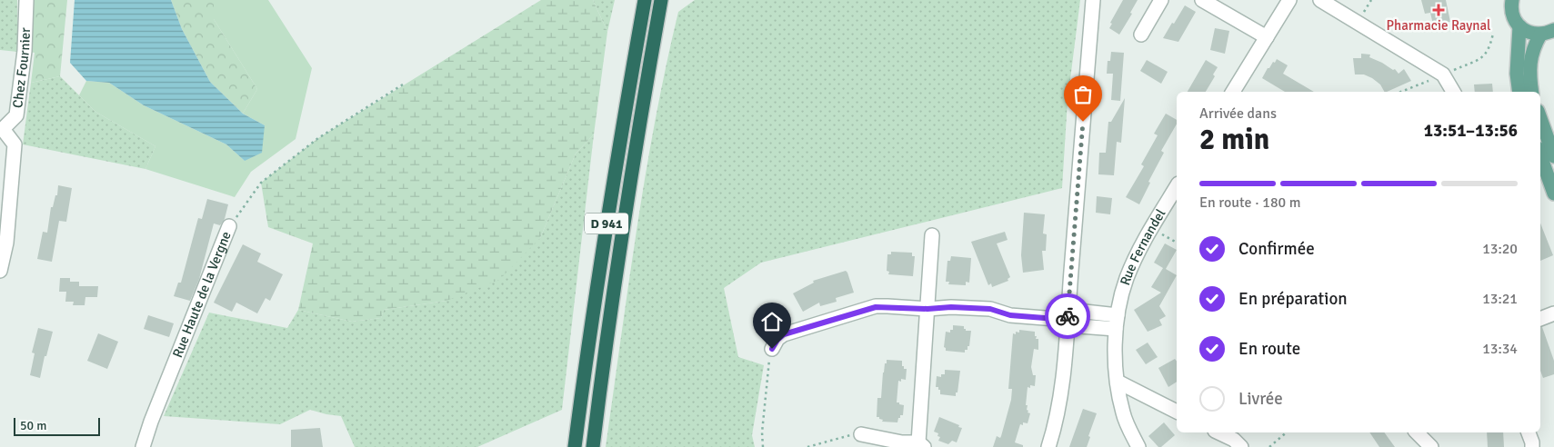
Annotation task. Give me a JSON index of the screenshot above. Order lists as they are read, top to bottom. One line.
{"streets":{"highway":["D 941"],"street":["Chez Fournier","Rue Fernandel","Rue Haute de la Vergne"]},"places":{"health":["Pharmacie Raynal"]},"scale_bar":"50 m","page":{"heading":["2 min","Arrivée dans","13:51–13:56"],"bar":"En route · 180 m","list":[["Confirmée","13:20"],["En préparation","13:21"],["En route","13:34"],"Livrée"],"scale":"50 m"}}
